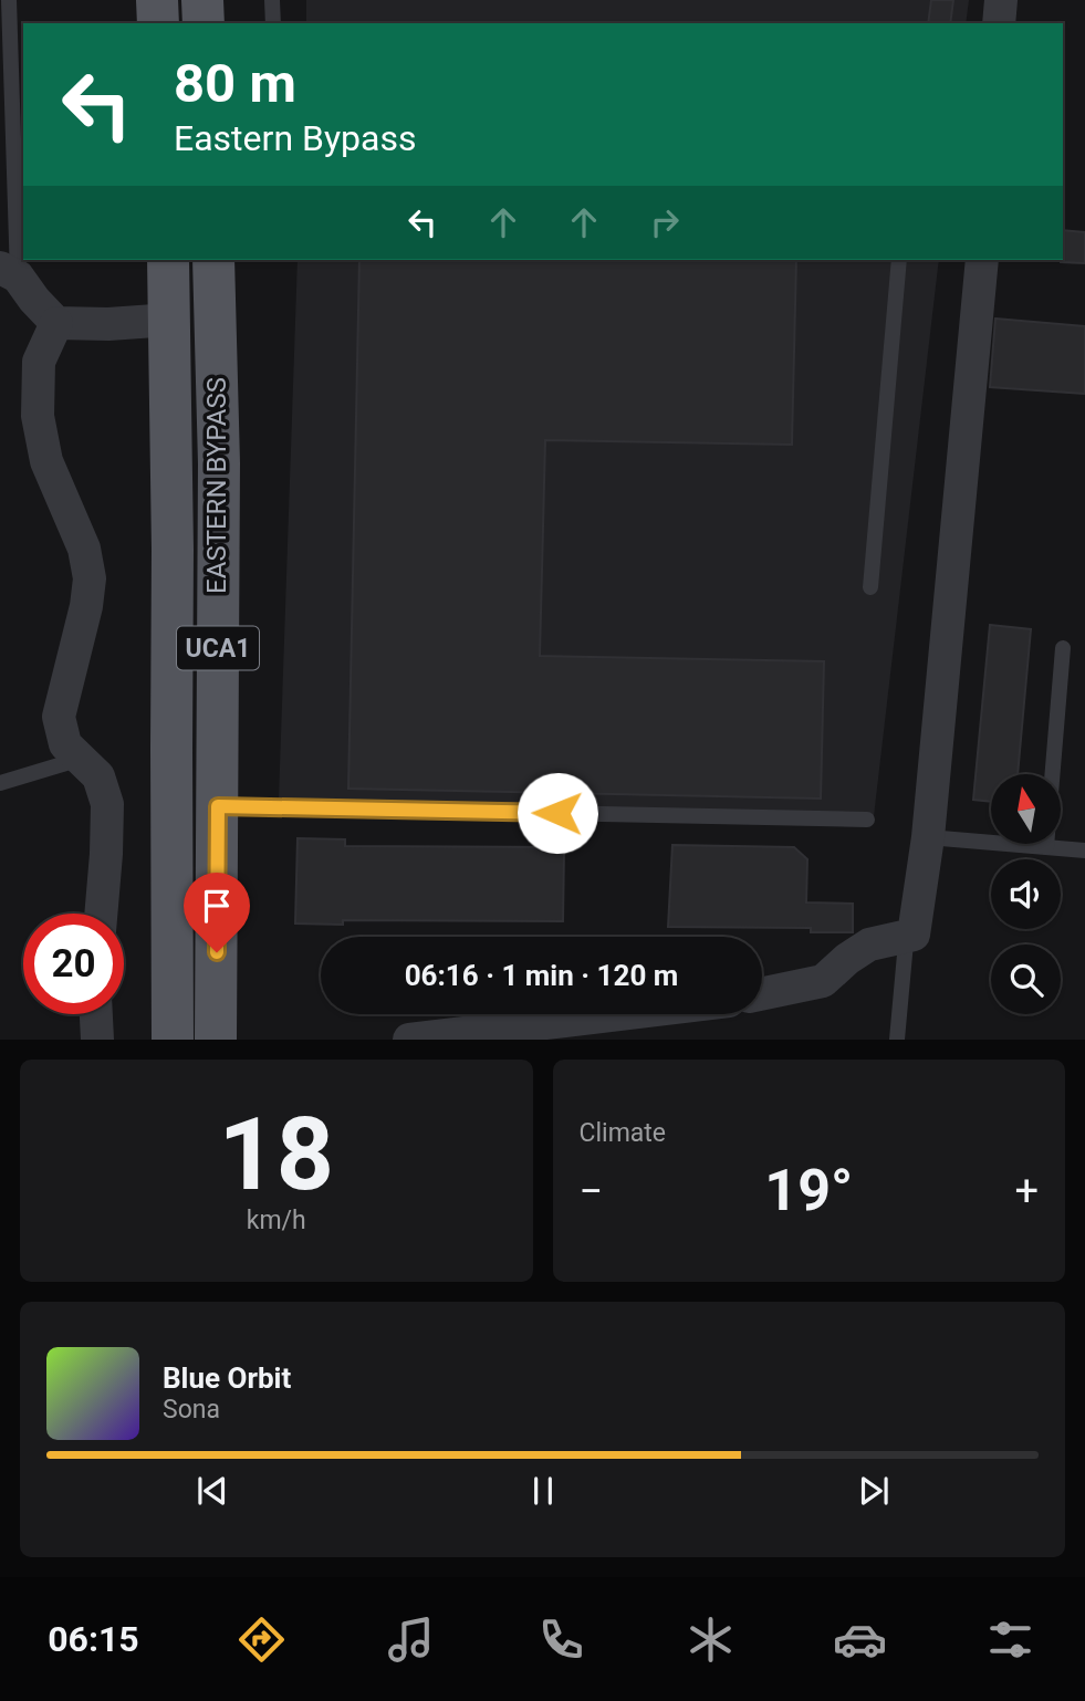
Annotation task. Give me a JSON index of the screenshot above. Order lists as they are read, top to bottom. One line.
{"streets":{"main road":["EASTERN BYPASS","UCA1"]},"north":"top","page":{"turn":["80 m","Eastern Bypass"],"limit":"20","trip":"06:16 · 1 min · 120 m","tile":[["18","km/h"],"Climate"],"heat":["−","19°","+"],"song":["Blue Orbit","Sona"],"tabs":"06:15"}}
